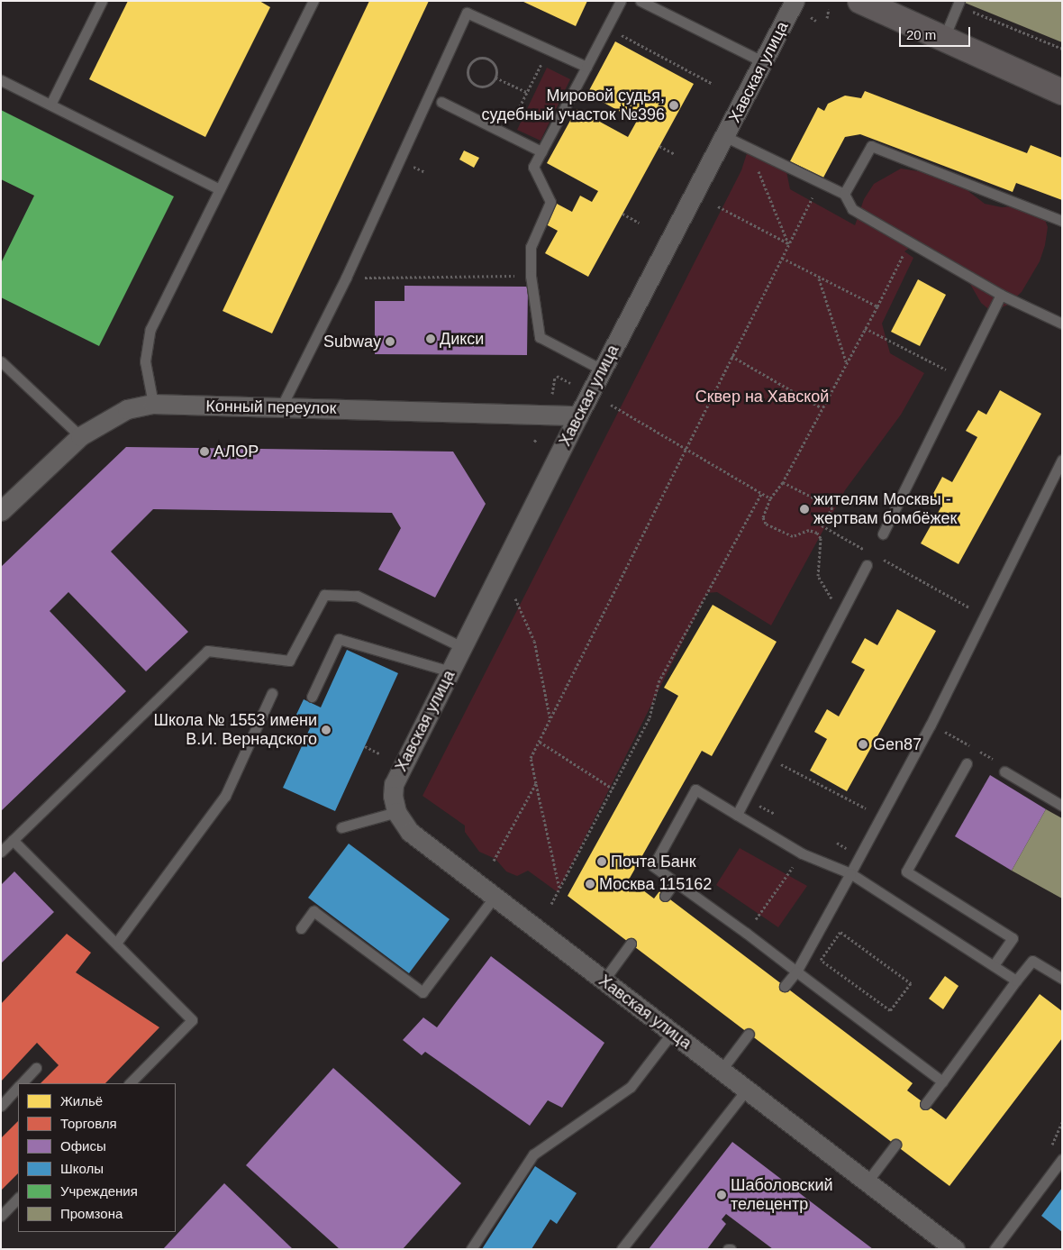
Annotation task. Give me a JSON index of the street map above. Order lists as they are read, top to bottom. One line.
{"streets":{"street":["Хавская улица","Конный переулок"]},"crossings":[["Хавская улица","Конный переулок"]],"parks":["Сквер на Хавской"],"places":["Мировой судья, судебный участок №396","Дикси","Subway","АЛОР","жителям Москвы - жертвам бомбёжек","Школа № 1553 имени В.И. Вернадского","Gen87","Почта Банк","Москва 115162","Шаболовский телецентр"],"legend":["Жильё","Торговля","Офисы","Школы","Учреждения","Промзона"],"scale_bar":"20 m"}
